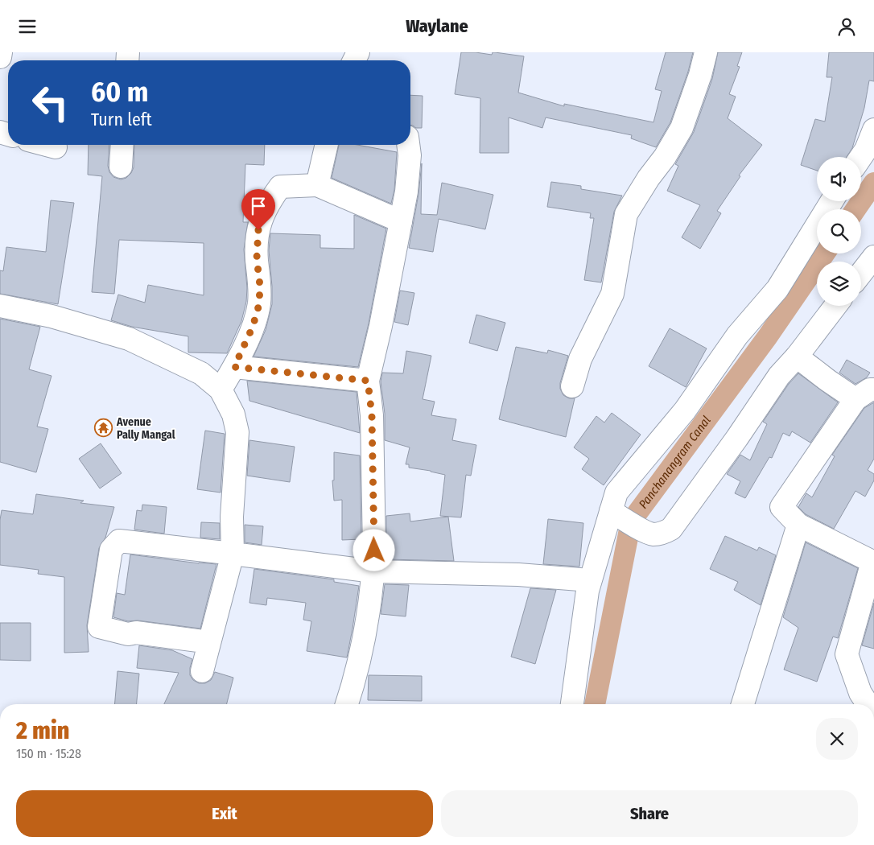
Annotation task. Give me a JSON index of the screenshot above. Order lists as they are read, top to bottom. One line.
{"water":["Panchanangram Canal"],"places":{"temple":["Avenue Pally Mangal"]},"page":{"header":"Waylane","turn":["60 m","Turn left"],"heading":["2 min","150 m · 15:28"],"buttons":["Exit","Share"]}}
